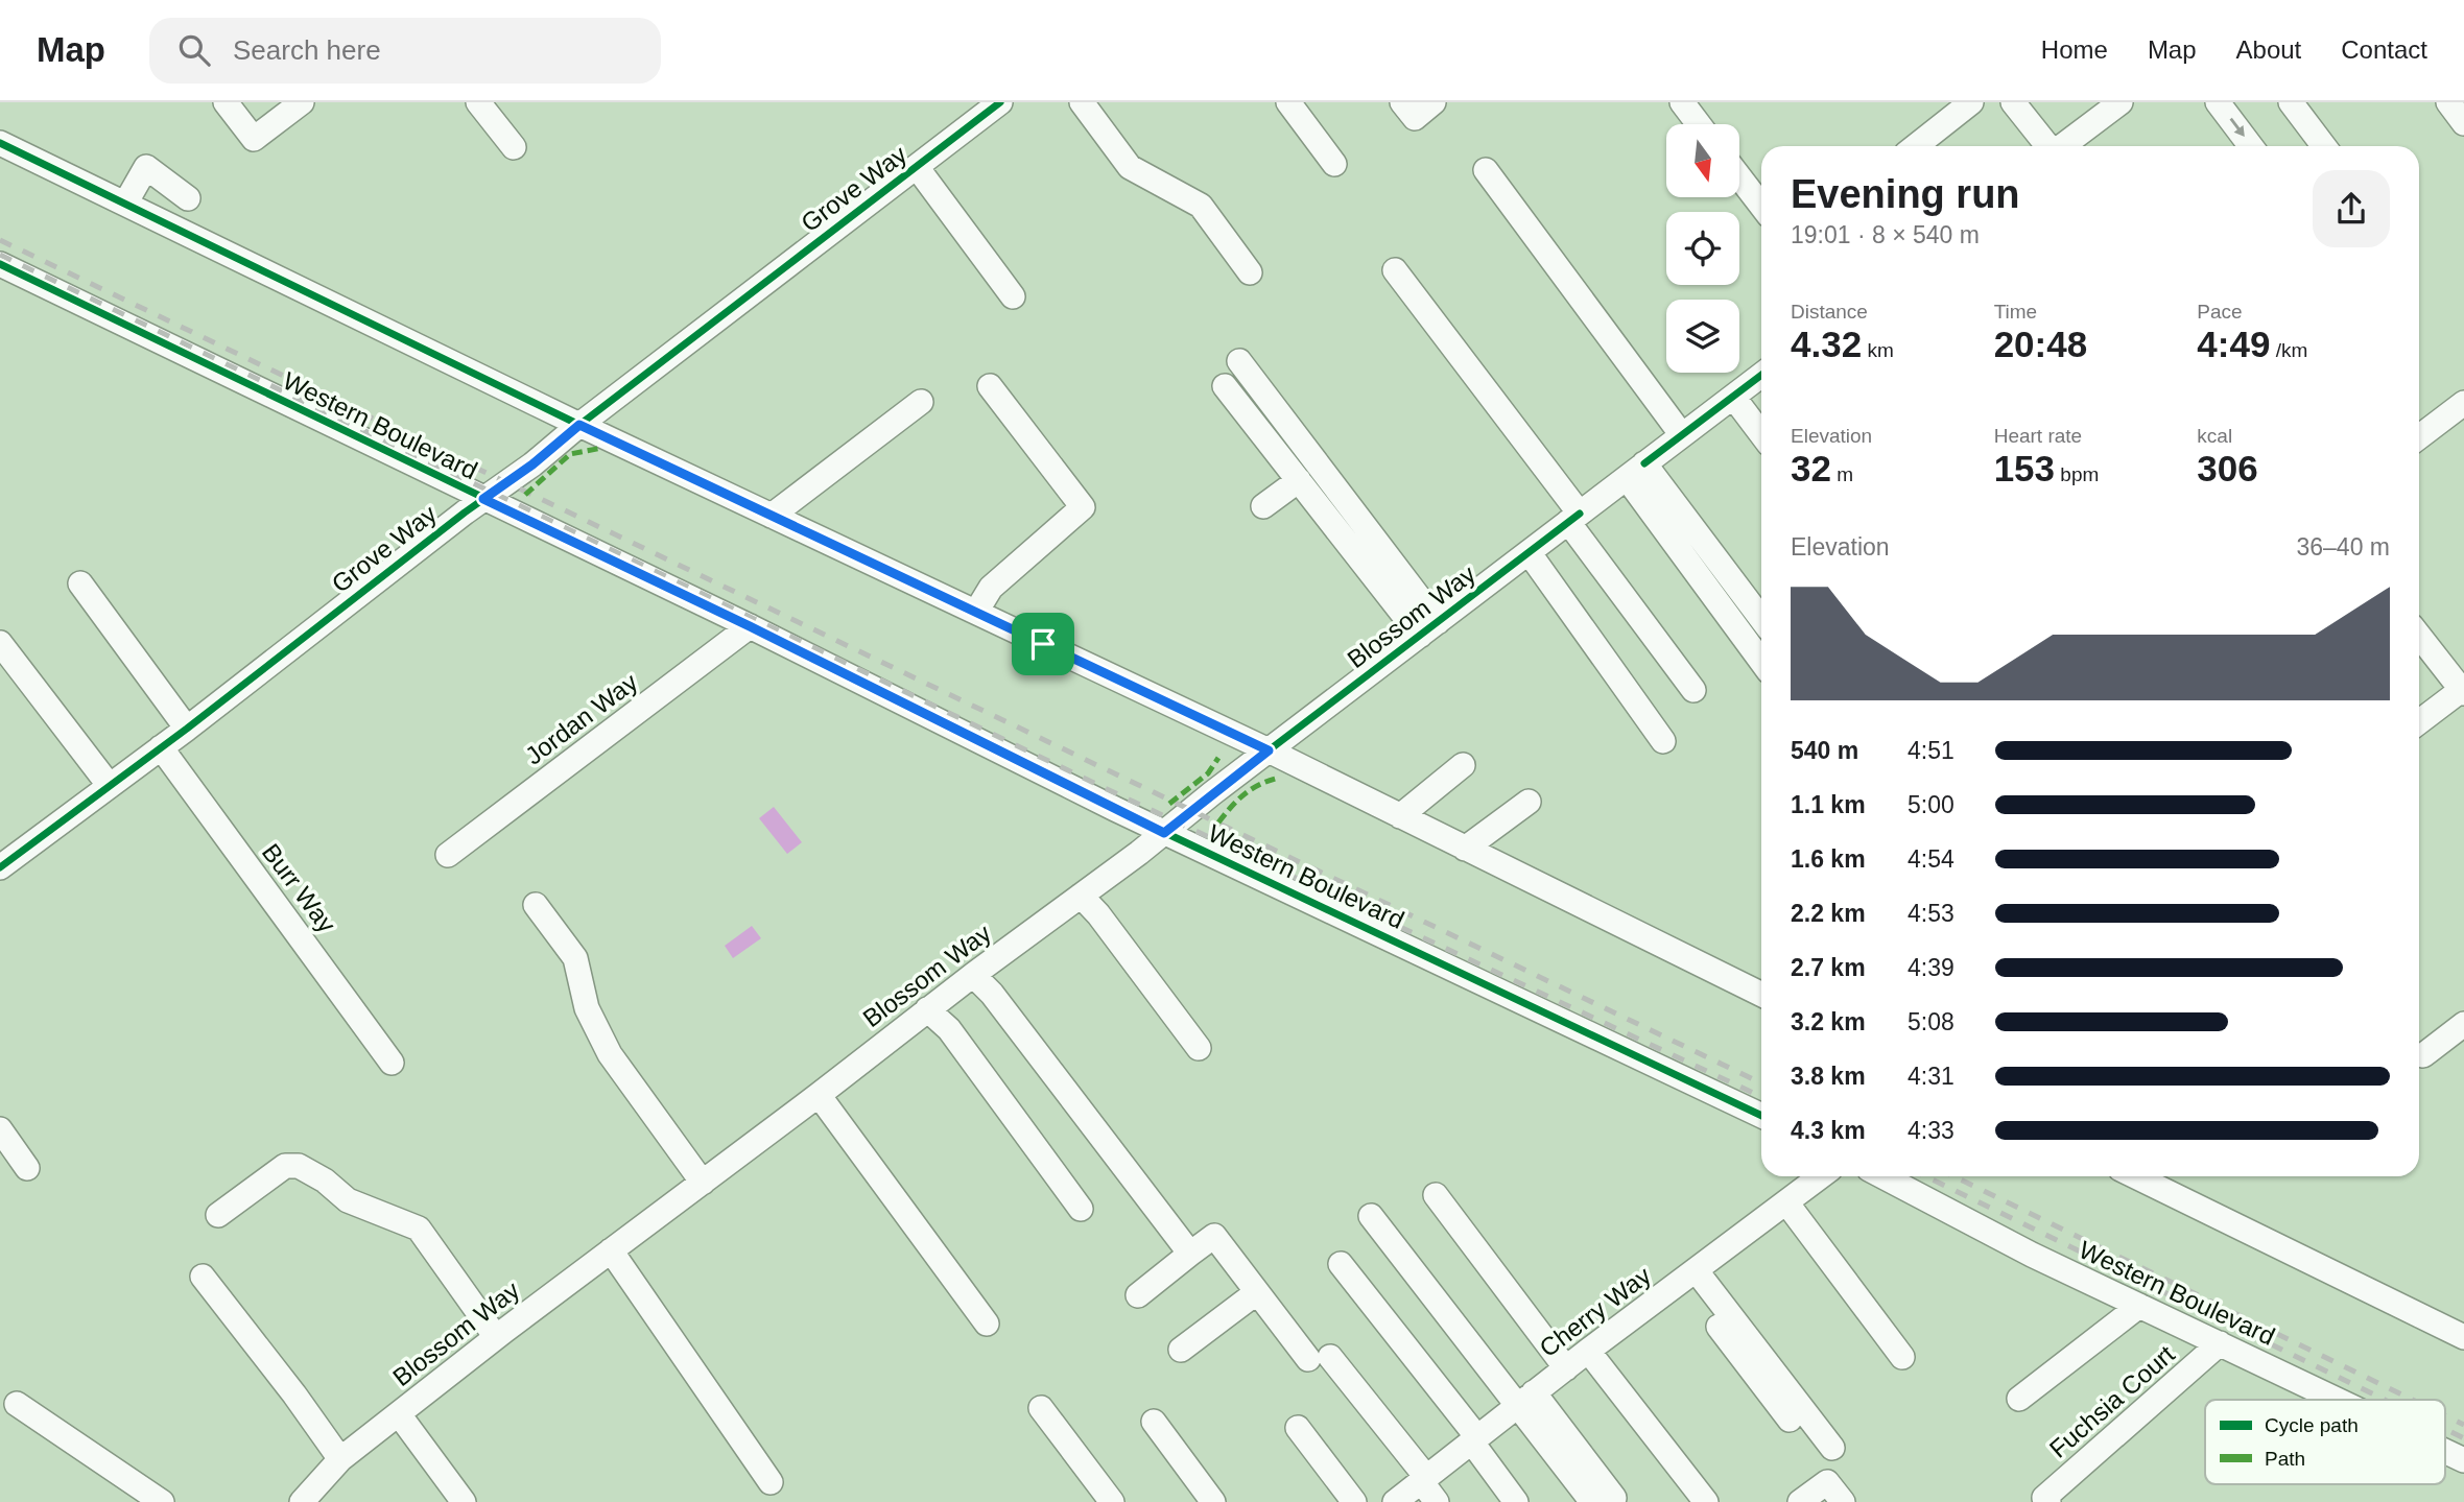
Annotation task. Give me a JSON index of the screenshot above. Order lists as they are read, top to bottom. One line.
{"streets":{"street":["Grove Way","Western Boulevard","Blossom Way","Jordan Way","Burr Way","Cherry Way","Fuchsia Court"]},"crossings":[["Grove Way","Western Boulevard"],["Grove Way","Burr Way"],["Western Boulevard","Blossom Way"],["Western Boulevard","Jordan Way"],["Western Boulevard","Fuchsia Court"]],"legend":["Cycle path","Path"],"north":"bottom","page":{"header":"Map","search":"Search here","nav":["Home","Map","About","Contact"],"heading":["Evening run","19:01 · 8 × 540 m"],"stats":[["Distance","4.32 km"],["Time","20:48"],["Pace","4:49 /km"],["Elevation","32 m"],["Heart rate","153 bpm"],["kcal","306"]],"chart":["Elevation","36–40 m"],"list":[{"name":"540 m","note":"4:51"},{"name":"1.1 km","note":"5:00"},{"name":"1.6 km","note":"4:54"},{"name":"2.2 km","note":"4:53"},{"name":"2.7 km","note":"4:39"},{"name":"3.2 km","note":"5:08"},{"name":"3.8 km","note":"4:31"},{"name":"4.3 km","note":"4:33"}]}}
